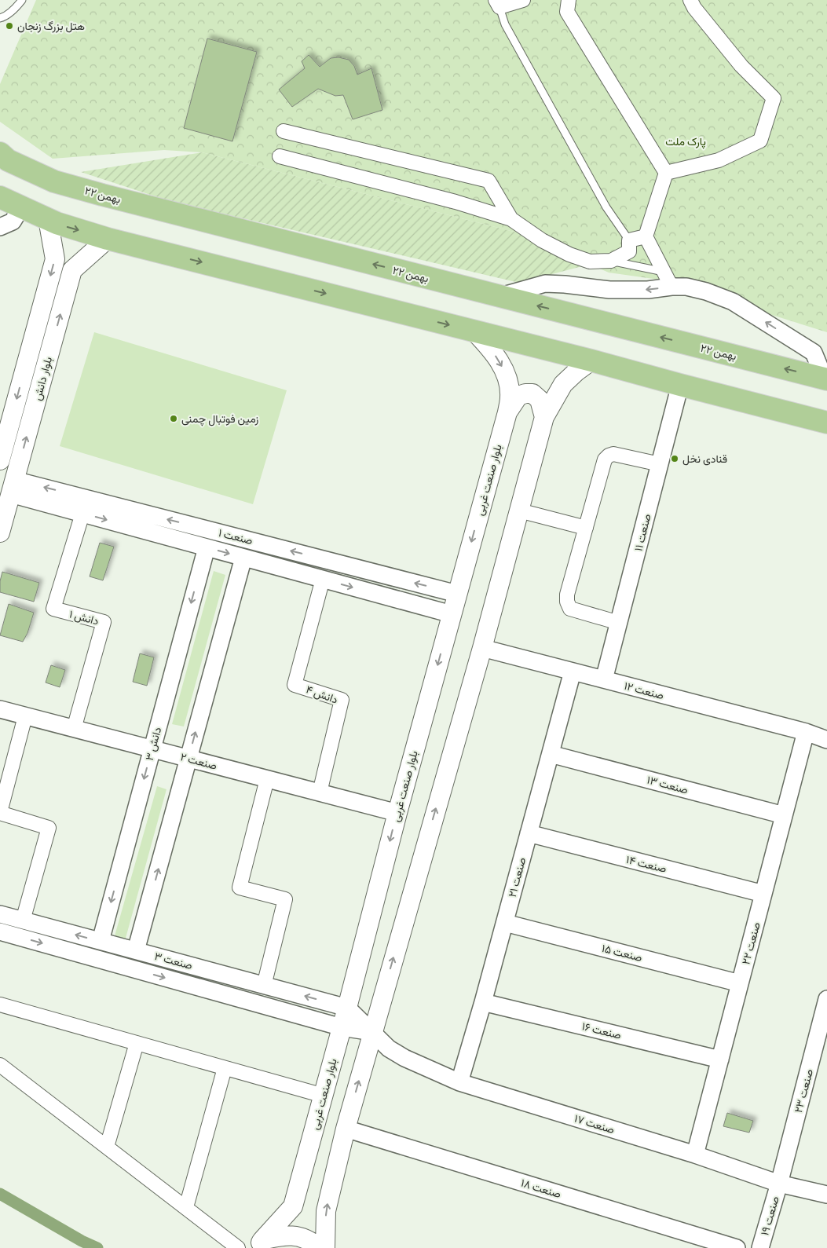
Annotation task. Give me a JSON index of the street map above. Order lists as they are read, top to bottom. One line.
{"streets":{"highway":["۲۲ بهمن"],"main road":["بلوار دانش","بلوار صنعت غربی"],"street":["صنعت ۱۱","صنعت ۱","دانش ۱","صنعت ۱۲","دانش ۴","دانش ۳","صنعت ۲","صنعت ۱۳","صنعت ۱۴","صنعت ۲۱","صنعت ۲۲","صنعت ۱۵","صنعت ۳","صنعت ۱۶","صنعت ۲۳","صنعت ۱۷","صنعت ۱۸","صنعت ۱۹"]},"crossings":[["بلوار دانش","صنعت ۱"],["بلوار صنعت غربی","صنعت ۱"],["بلوار صنعت غربی","صنعت ۲"],["بلوار صنعت غربی","صنعت ۳"],["بلوار صنعت غربی","صنعت ۱۷"],["صنعت ۱۱","صنعت ۱۲"],["صنعت ۱","دانش ۱"],["صنعت ۱","دانش ۴"],["صنعت ۱","دانش ۳"],["دانش ۱","صنعت ۲"],["صنعت ۱۲","صنعت ۲۱"],["صنعت ۱۲","صنعت ۲۲"],["دانش ۴","صنعت ۲"],["دانش ۳","صنعت ۲"],["دانش ۳","صنعت ۳"],["صنعت ۱۳","صنعت ۲۱"],["صنعت ۱۳","صنعت ۲۲"],["صنعت ۱۴","صنعت ۲۱"],["صنعت ۱۴","صنعت ۲۲"],["صنعت ۲۱","صنعت ۱۵"],["صنعت ۲۱","صنعت ۱۶"],["صنعت ۲۱","صنعت ۱۷"],["صنعت ۲۲","صنعت ۱۵"],["صنعت ۲۲","صنعت ۱۶"],["صنعت ۲۲","صنعت ۱۷"],["صنعت ۳","صنعت ۱۷"],["صنعت ۲۳","صنعت ۱۷"],["صنعت ۲۳","صنعت ۱۹"],["صنعت ۱۷","صنعت ۱۹"]],"parks":["پارک ملت"],"places":["هتل بزرگ زنجان","زمین فوتبال چمنی","قنادی نخل"]}
